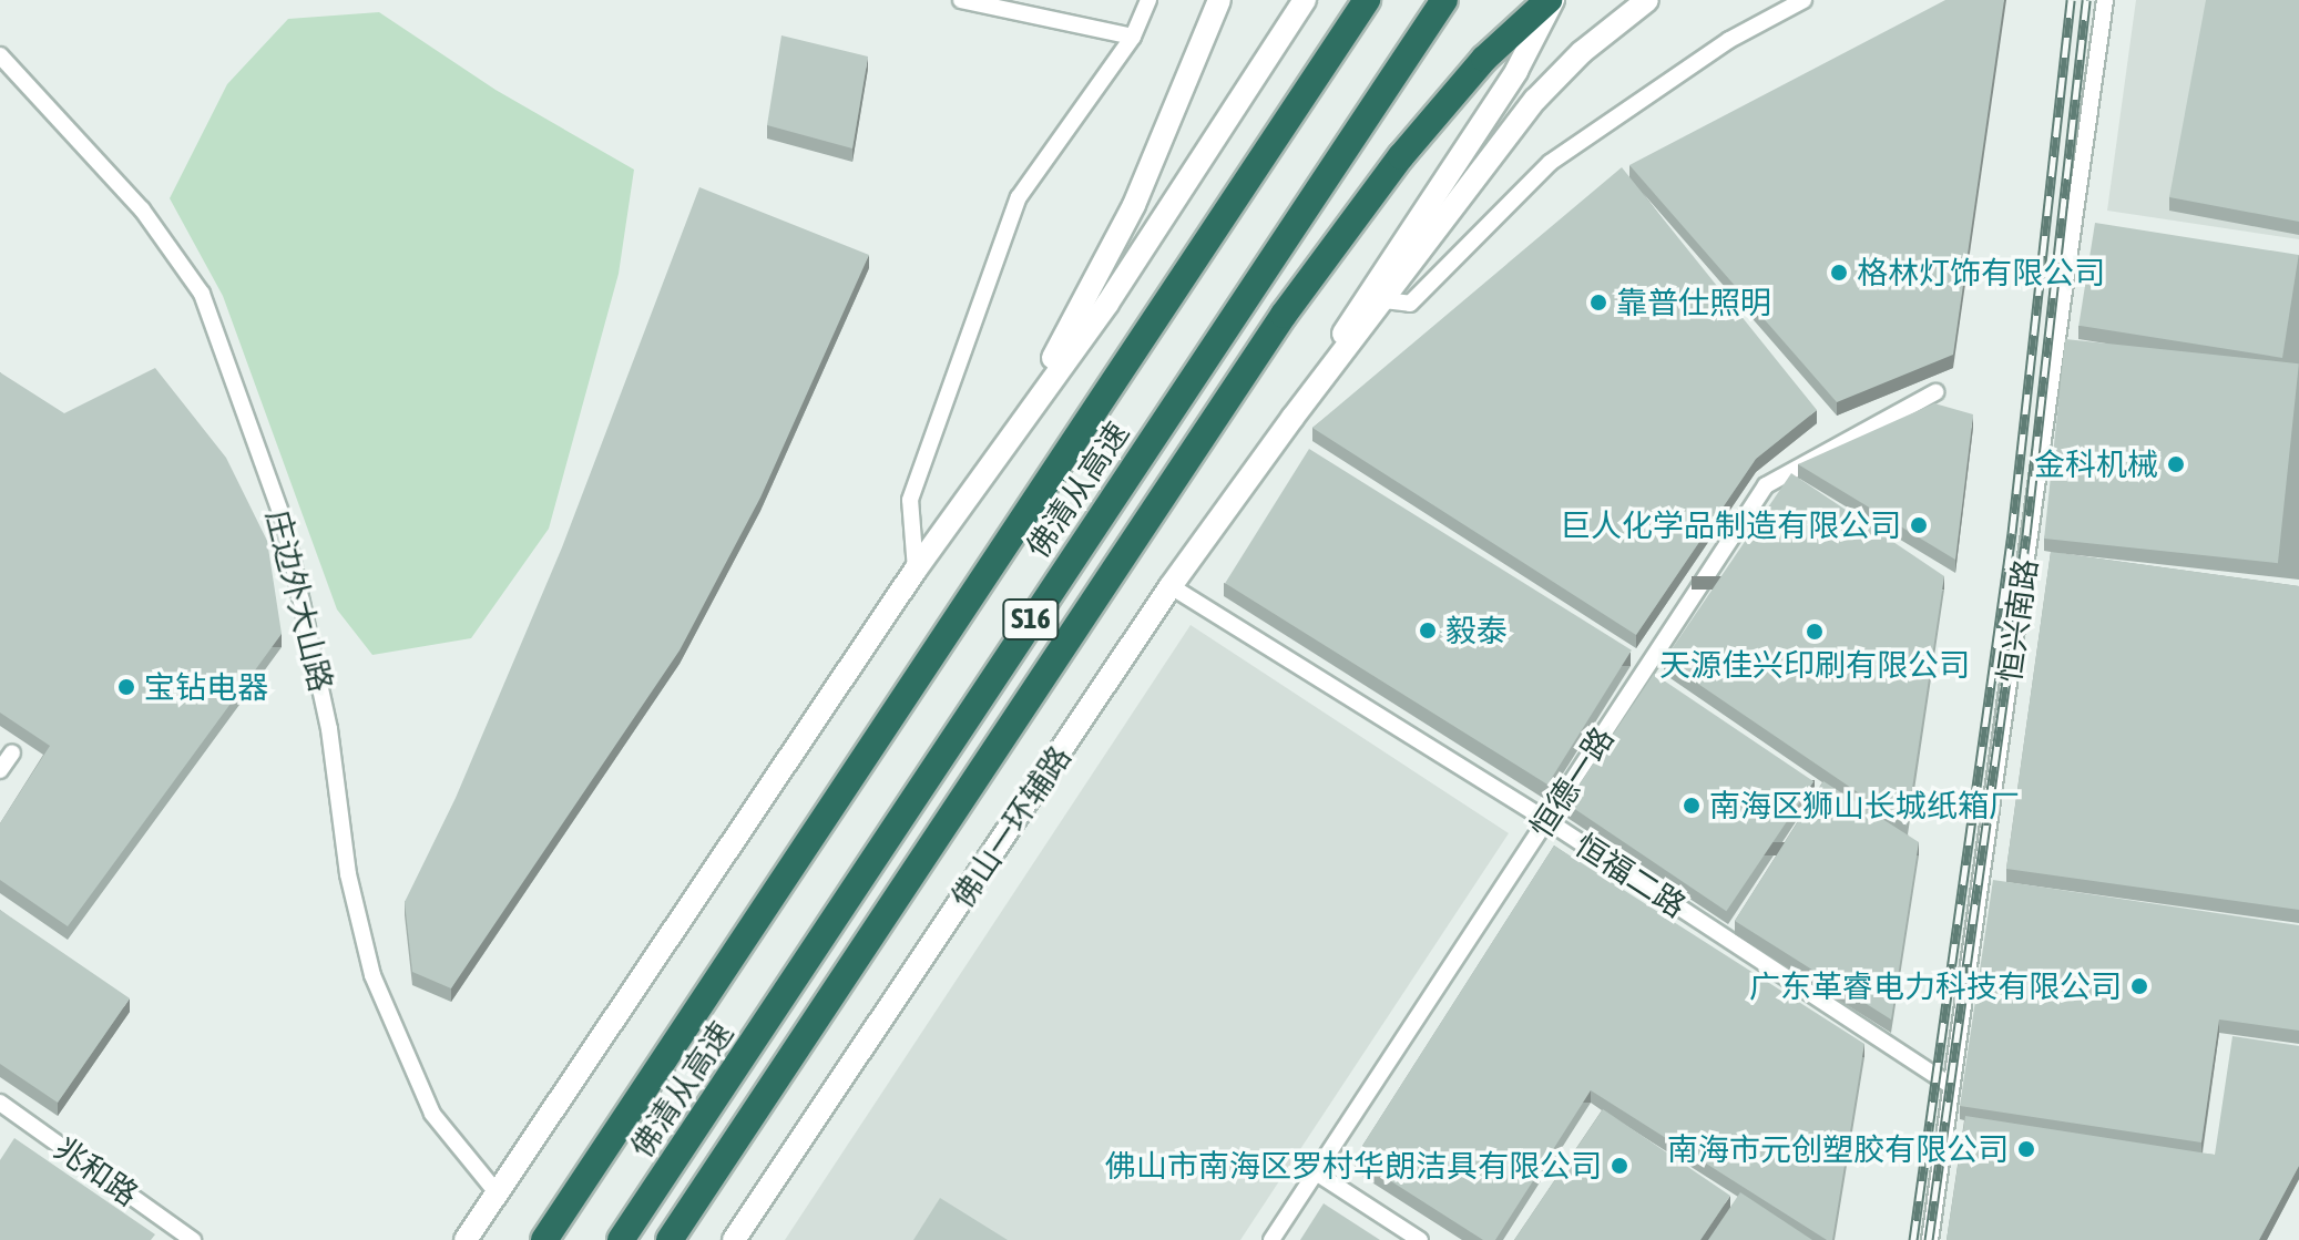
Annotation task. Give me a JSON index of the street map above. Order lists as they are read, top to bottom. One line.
{"streets":{"highway":["佛清从高速","S16"],"main road":["佛山一环辅路"],"street":["庄边外大山路","恒兴南路","恒德一路","恒福二路","兆和路"]},"crossings":[["恒兴南路","恒福二路"],["恒德一路","恒福二路"],["佛山一环辅路","恒福二路"]],"places":["格林灯饰有限公司","靠普仕照明","金科机械","巨人化学品制造有限公司","毅泰","天源佳兴印刷有限公司","宝钻电器","南海区狮山长城纸箱厂","广东革睿电力科技有限公司","南海市元创塑胶有限公司","佛山市南海区罗村华朗洁具有限公司"]}
